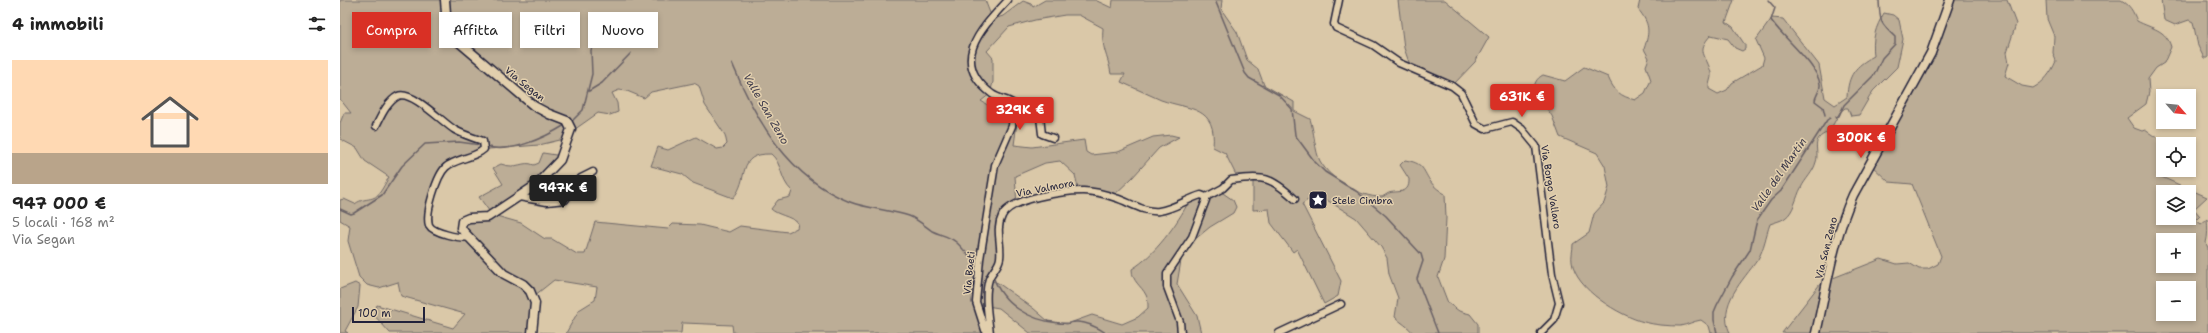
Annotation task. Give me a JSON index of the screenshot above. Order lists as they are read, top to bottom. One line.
{"streets":{"street":["Via Segan","Via Borgo Vallaro","Via Valmora","Via San Zeno","Via Baeti"]},"crossings":[["Via Valmora","Via Baeti"]],"water":["Valle San Zeno","Valle del Martin"],"places":{"place":["Stele Cimbra"]},"scale_bar":"100 m","north":"bottom right","page":{"heading":"4 immobili","chip":["Compra","Affitta","Filtri","Nuovo"],"list":[{"name":"947 000 €","note":"5 locali · 168 m² · Via Segan"}],"price":["631K €","329K €","300K €","947K €"],"map_buttons":["+","−"],"scale":"100 m"}}
